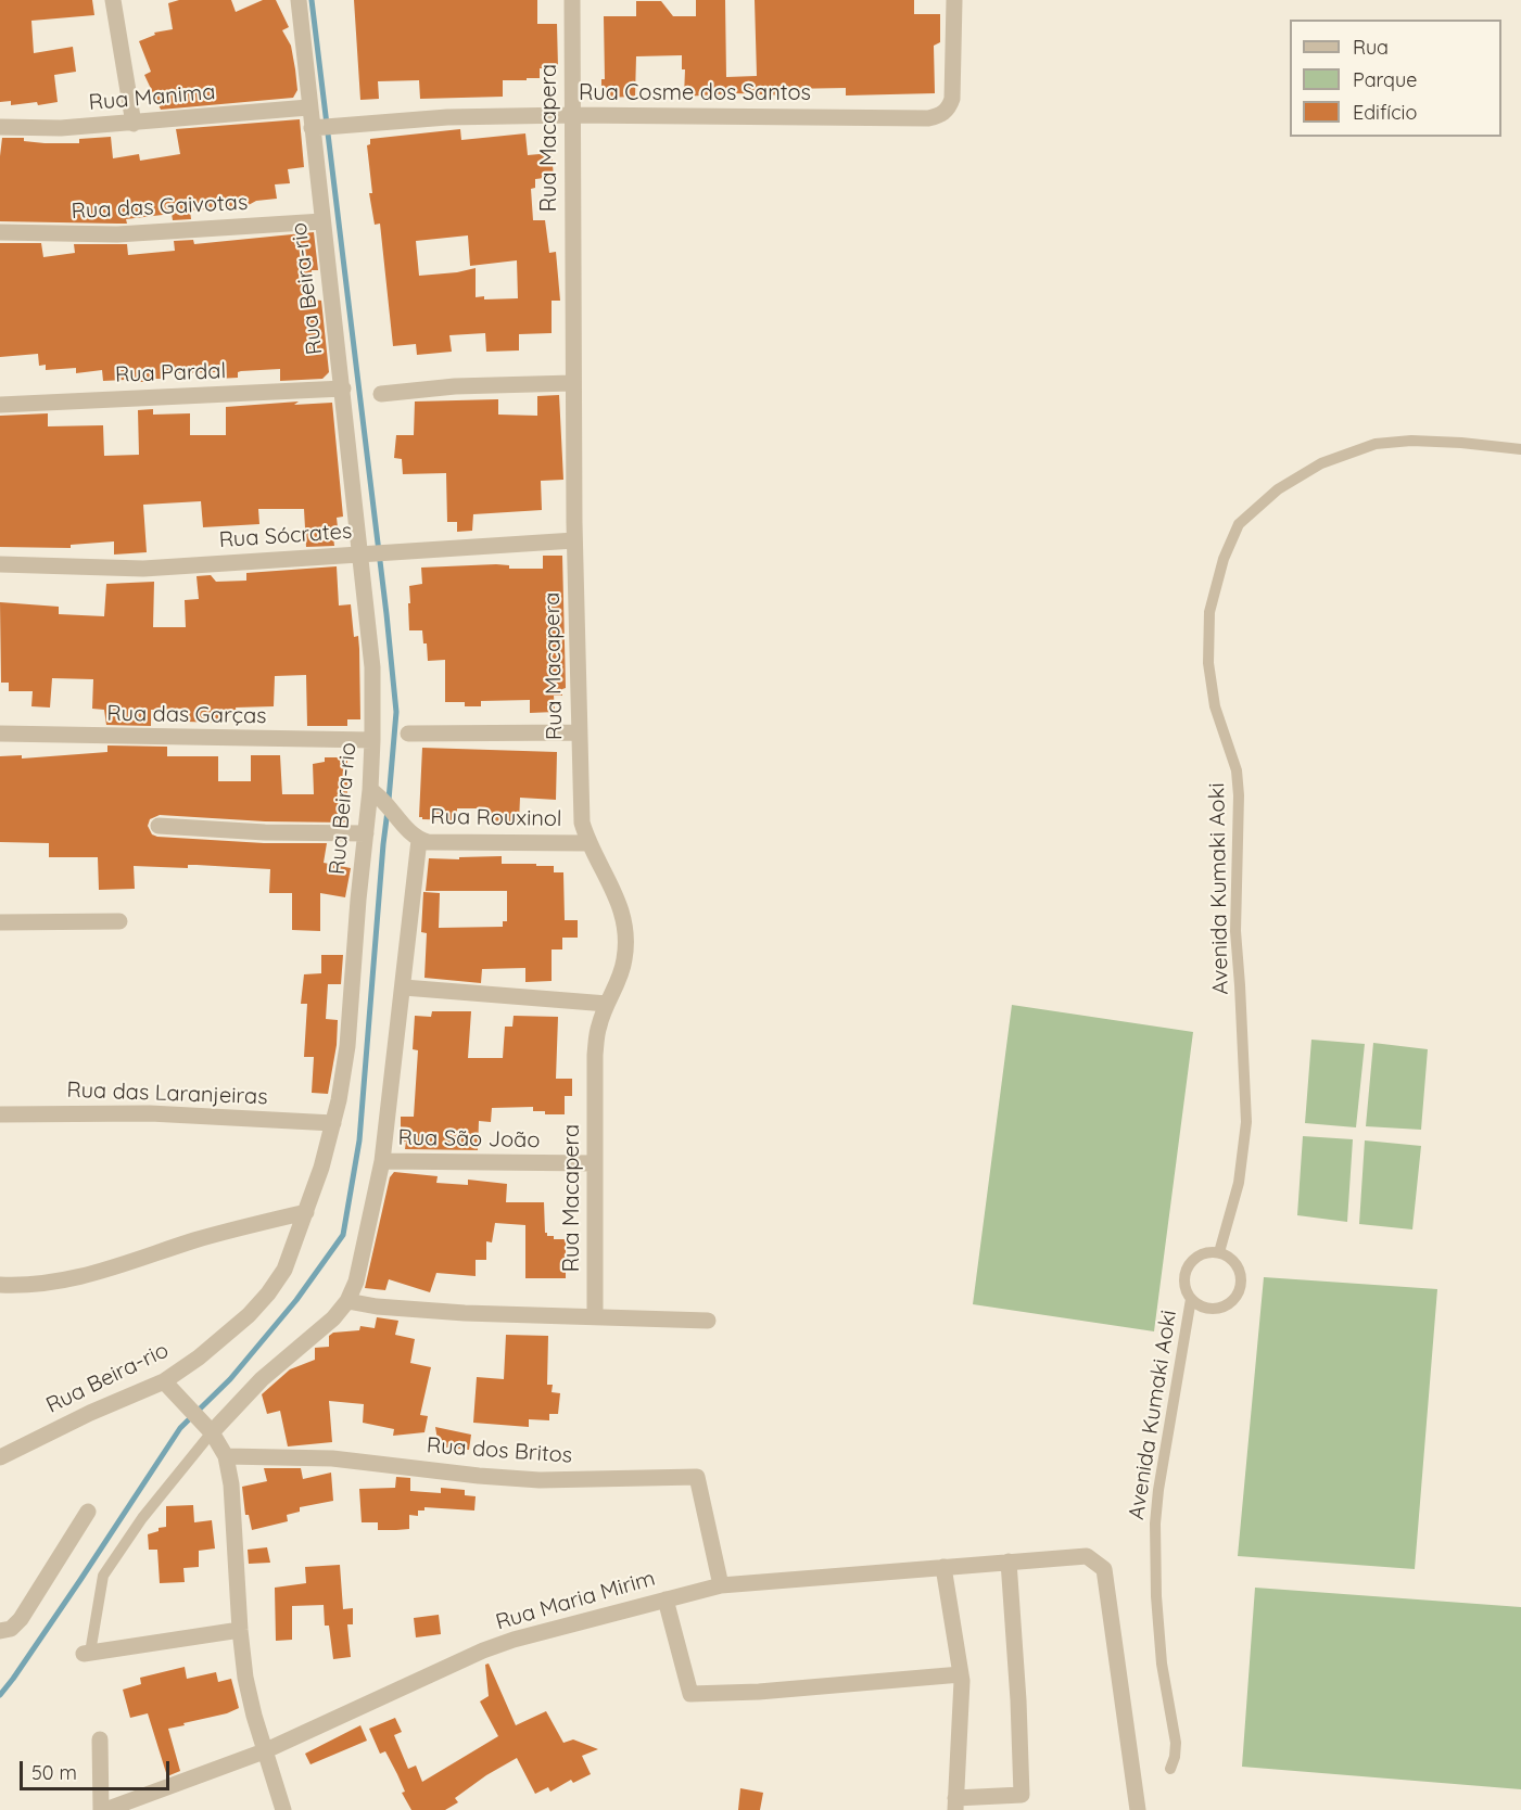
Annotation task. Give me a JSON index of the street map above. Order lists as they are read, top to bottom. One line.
{"streets":{"street":["Rua Cosme dos Santos","Rua Manima","Rua Macapera","Rua das Gaivotas","Rua Beira-rio","Rua Pardal","Rua Sócrates","Rua das Garças","Rua Rouxinol","Rua das Laranjeiras","Rua São João","Rua dos Britos","Rua Maria Mirim"],"lane":["Avenida Kumaki Aoki"]},"crossings":[["Rua Cosme dos Santos","Rua Macapera"],["Rua Cosme dos Santos","Rua Beira-rio"],["Rua Manima","Rua Beira-rio"],["Rua Macapera","Rua Sócrates"],["Rua Macapera","Rua Rouxinol"],["Rua Macapera","Rua São João"],["Rua das Gaivotas","Rua Beira-rio"],["Rua Beira-rio","Rua Pardal"],["Rua Beira-rio","Rua Sócrates"],["Rua Beira-rio","Rua das Garças"],["Rua Beira-rio","Rua Rouxinol"],["Rua Beira-rio","Rua das Laranjeiras"],["Rua dos Britos","Rua Maria Mirim"]],"legend":["Rua","Parque","Edifício"],"scale_bar":"50 m"}
